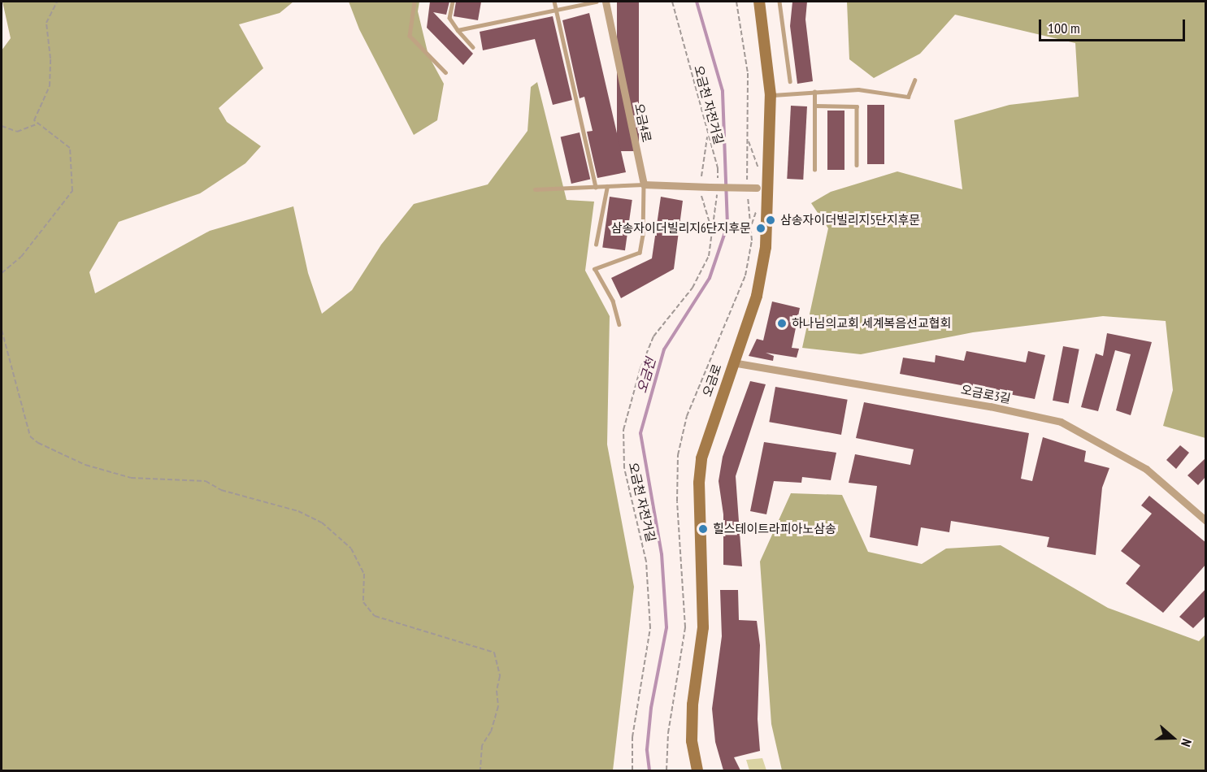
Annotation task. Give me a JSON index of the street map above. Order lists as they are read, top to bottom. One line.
{"streets":{"street":["오금4로","오금로","오금로3길"],"path":["오금천 자전거길"]},"crossings":[["오금로","오금로3길"]],"water":["오금천"],"places":["삼송자이더빌리지5단지후문","삼송자이더빌리지6단지후문","하나님의교회 세계복음선교협회","힐스테이트라피아노삼송"],"scale_bar":"100 m","north":"right"}
